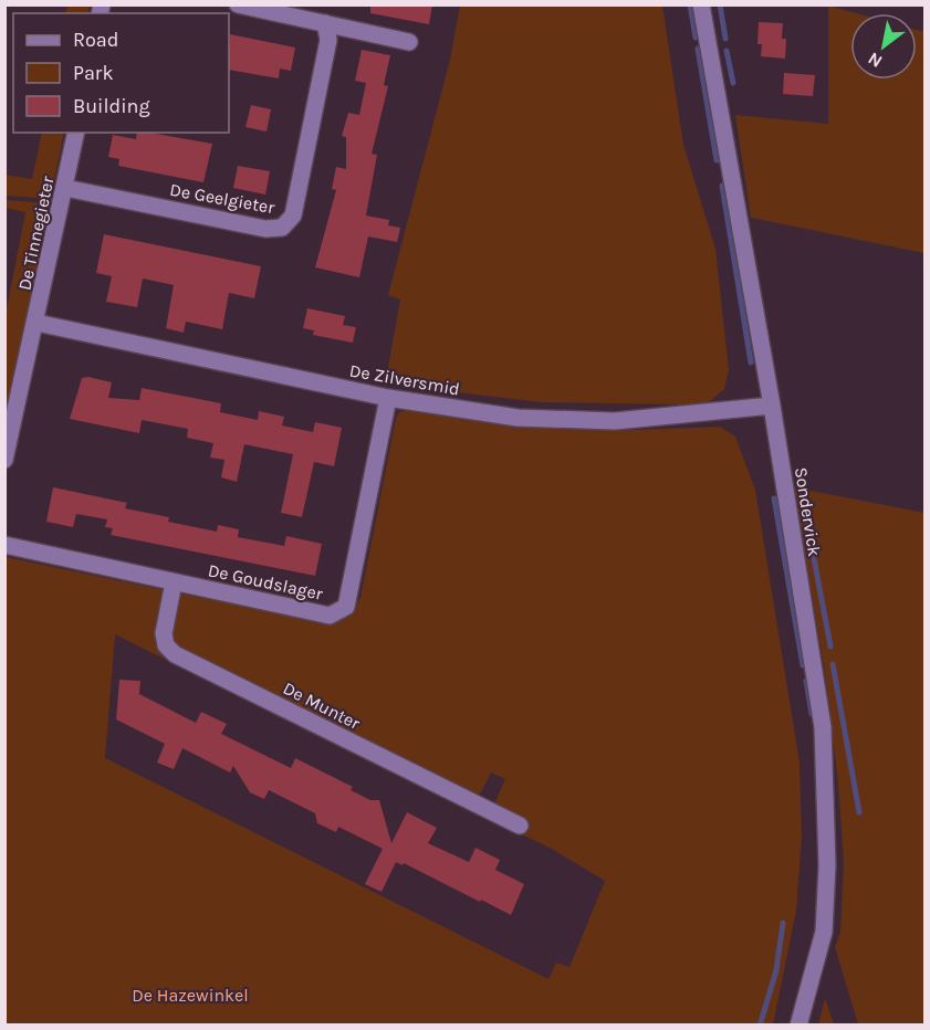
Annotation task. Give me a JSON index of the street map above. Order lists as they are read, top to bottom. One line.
{"streets":{"street":["De Geelgieter","De Tinnegieter","De Zilversmid","Sondervick","De Goudslager","De Munter"]},"crossings":[["De Geelgieter","De Tinnegieter"],["De Tinnegieter","De Zilversmid"],["De Zilversmid","Sondervick"],["De Zilversmid","De Goudslager"],["De Goudslager","De Munter"]],"parks":["De Hazewinkel"],"legend":["Road","Park","Building"],"north":"bottom left"}
